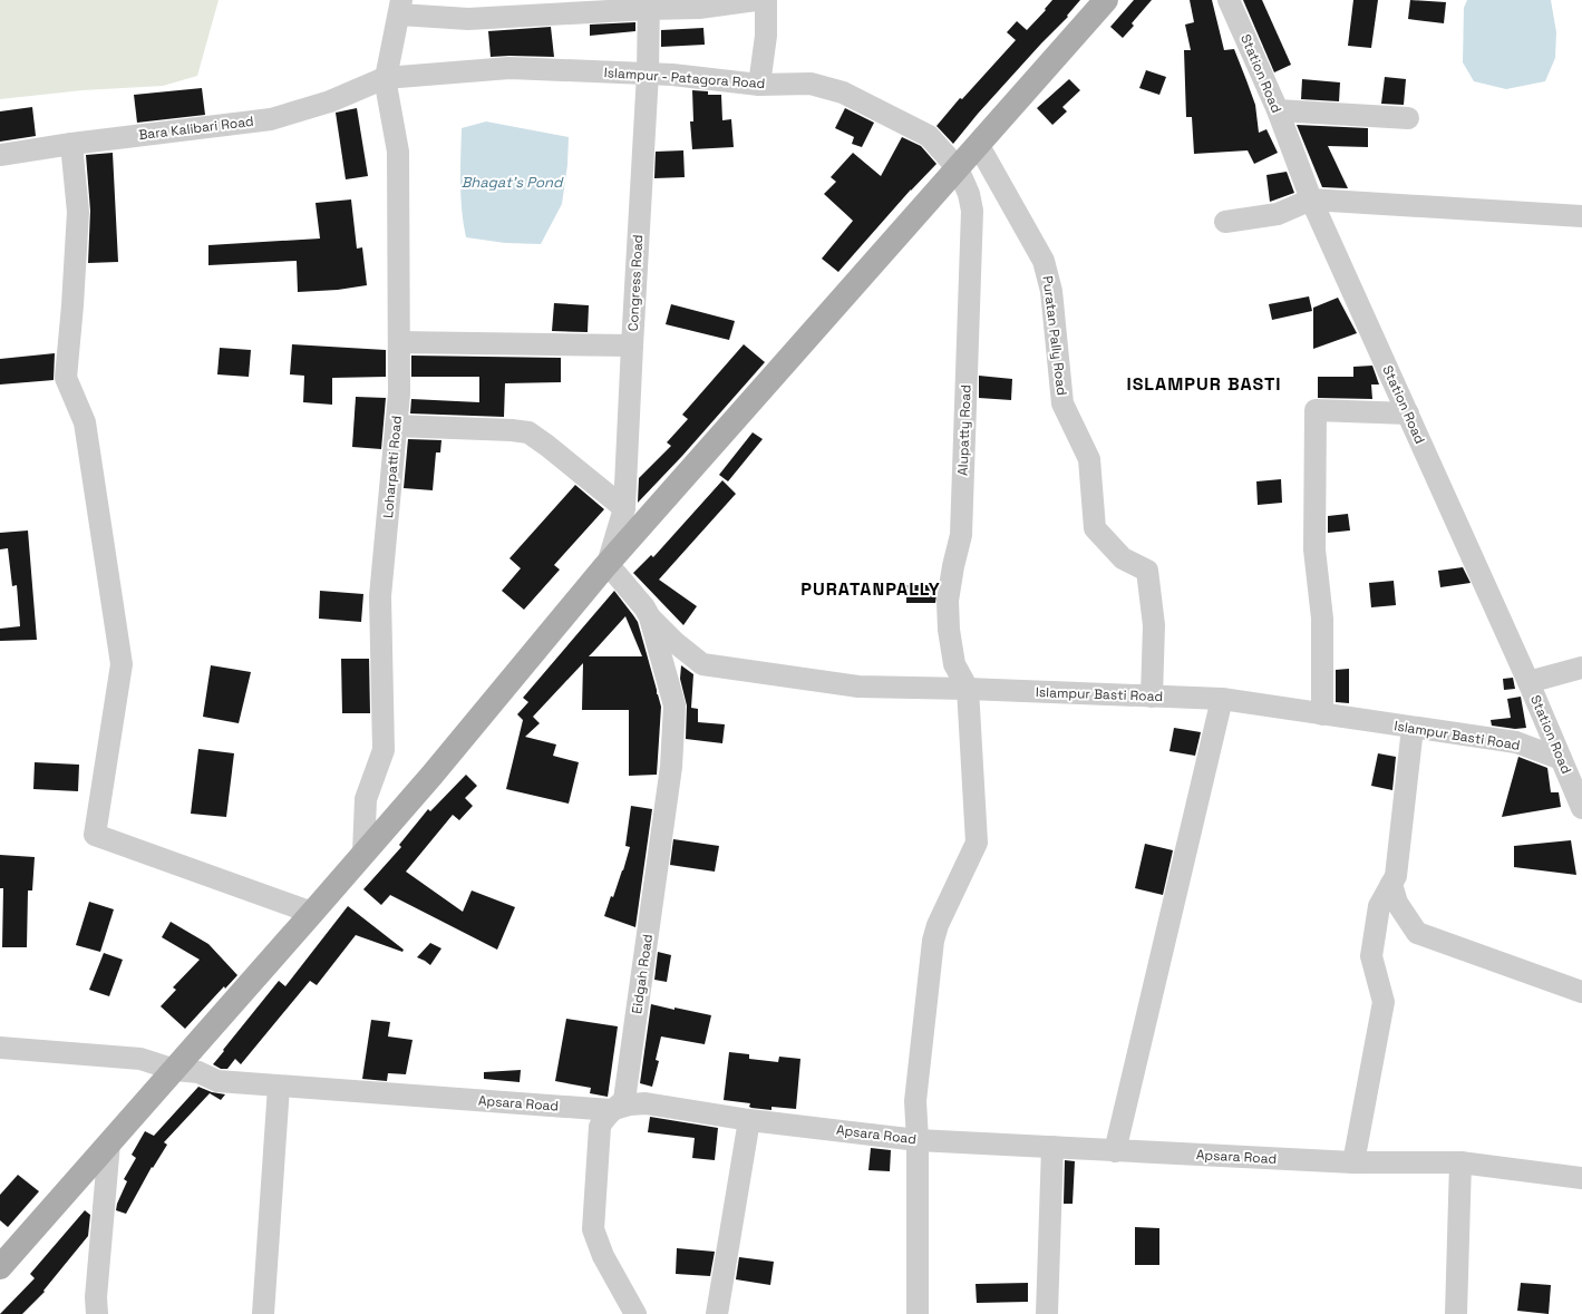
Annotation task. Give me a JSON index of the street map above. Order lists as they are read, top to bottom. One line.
{"streets":{"street":["Station Road","Islampur - Patagora Road","Bara Kalibari Road","Congress Road","Puratan Pally Road","Alupatty Road","Loharpatti Road","Islampur Basti Road","Eidgah Road","Apsara Road"]},"crossings":[["Station Road","Islampur Basti Road"],["Islampur - Patagora Road","Bara Kalibari Road"],["Islampur - Patagora Road","Congress Road"],["Islampur - Patagora Road","Alupatty Road"],["Islampur - Patagora Road","Loharpatti Road"],["Bara Kalibari Road","Loharpatti Road"],["Puratan Pally Road","Islampur Basti Road"],["Alupatty Road","Islampur Basti Road"],["Islampur Basti Road","Eidgah Road"],["Eidgah Road","Apsara Road"]],"districts":["ISLAMPUR BASTI","PURATANPALLY"],"water":["Bhagat’s Pond"]}
